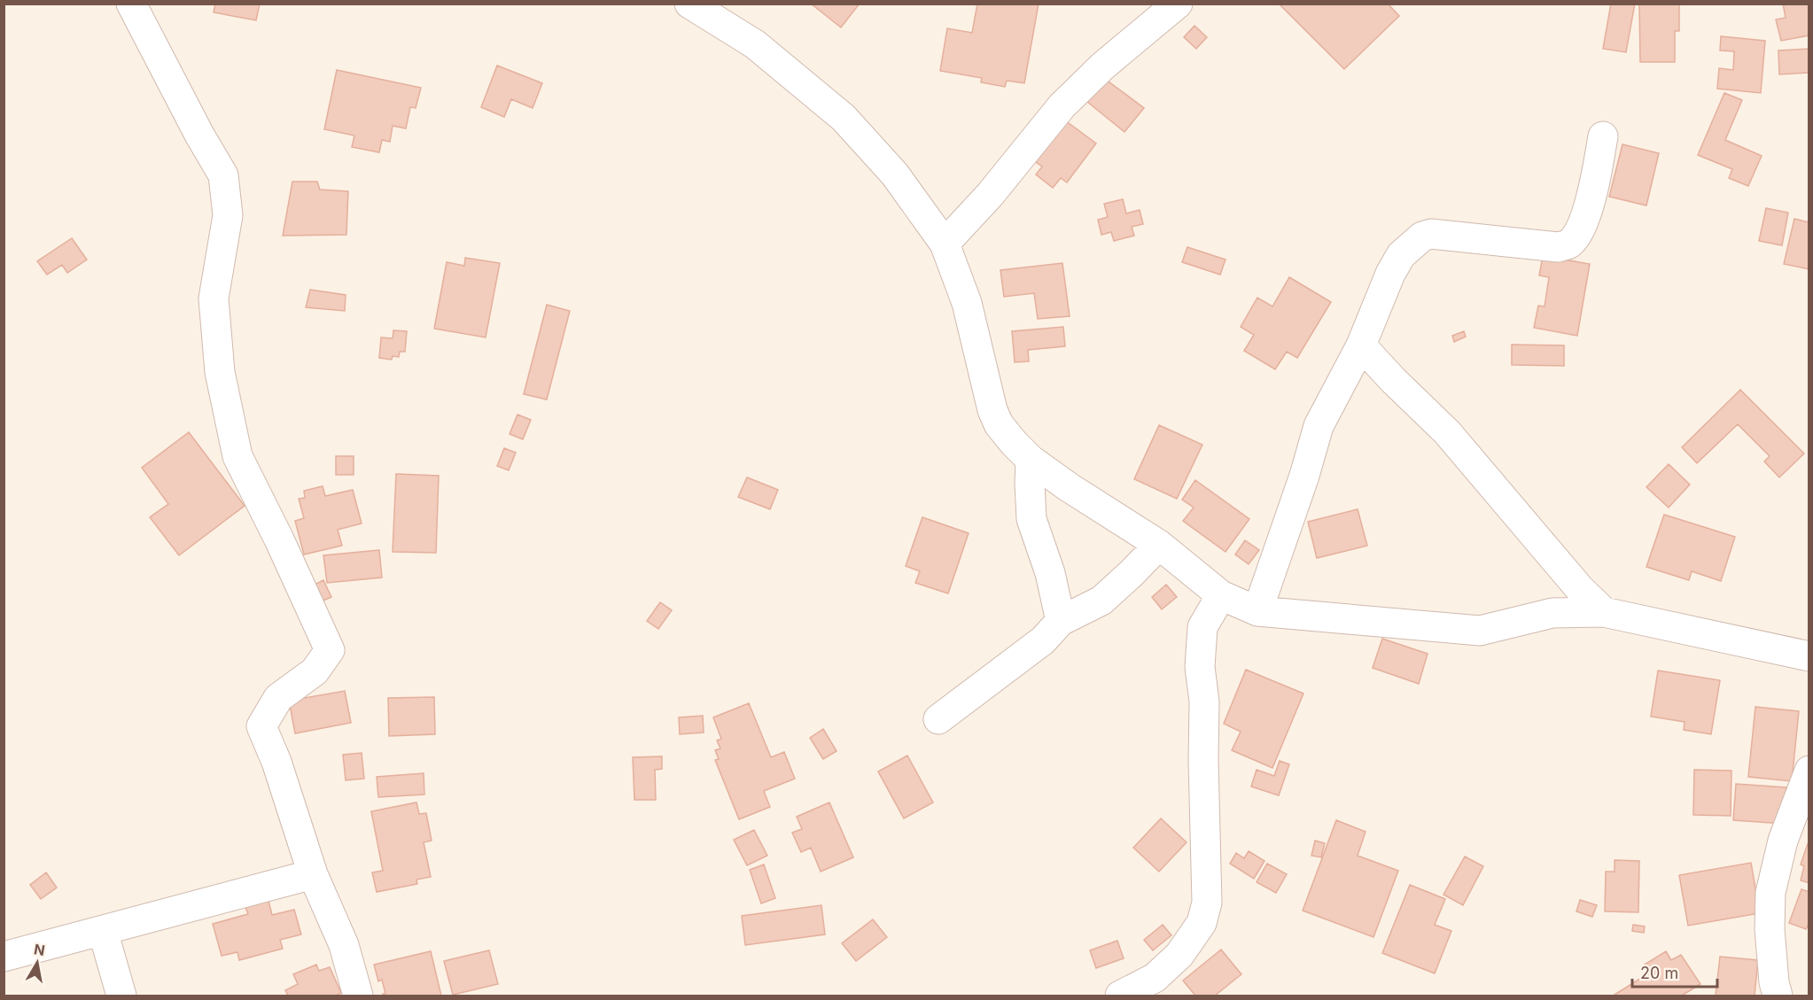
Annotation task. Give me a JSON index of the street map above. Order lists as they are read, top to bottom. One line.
{"scale_bar":"20 m","north":"top"}
